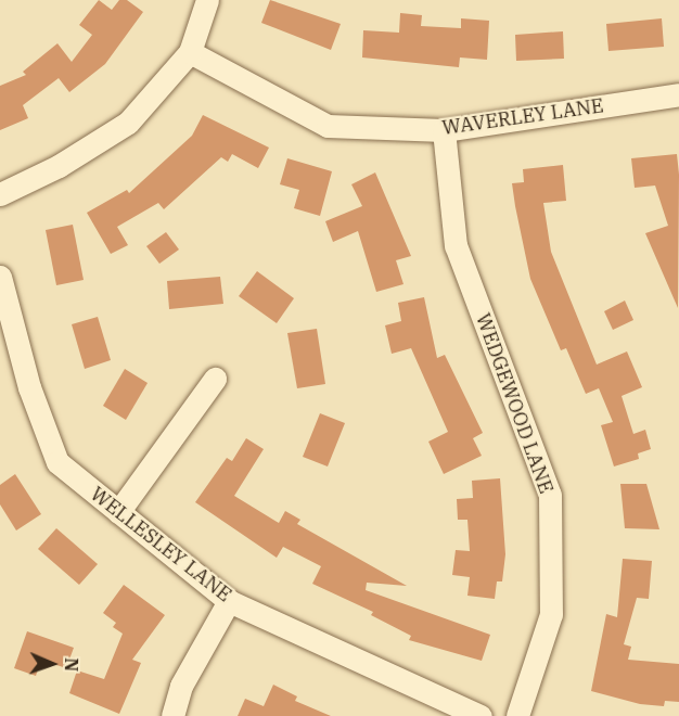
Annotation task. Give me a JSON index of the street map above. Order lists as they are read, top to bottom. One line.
{"streets":{"street":["WAVERLEY LANE","WEDGEWOOD LANE","WELLESLEY LANE"]},"crossings":[["WAVERLEY LANE","WEDGEWOOD LANE"]],"north":"right"}
